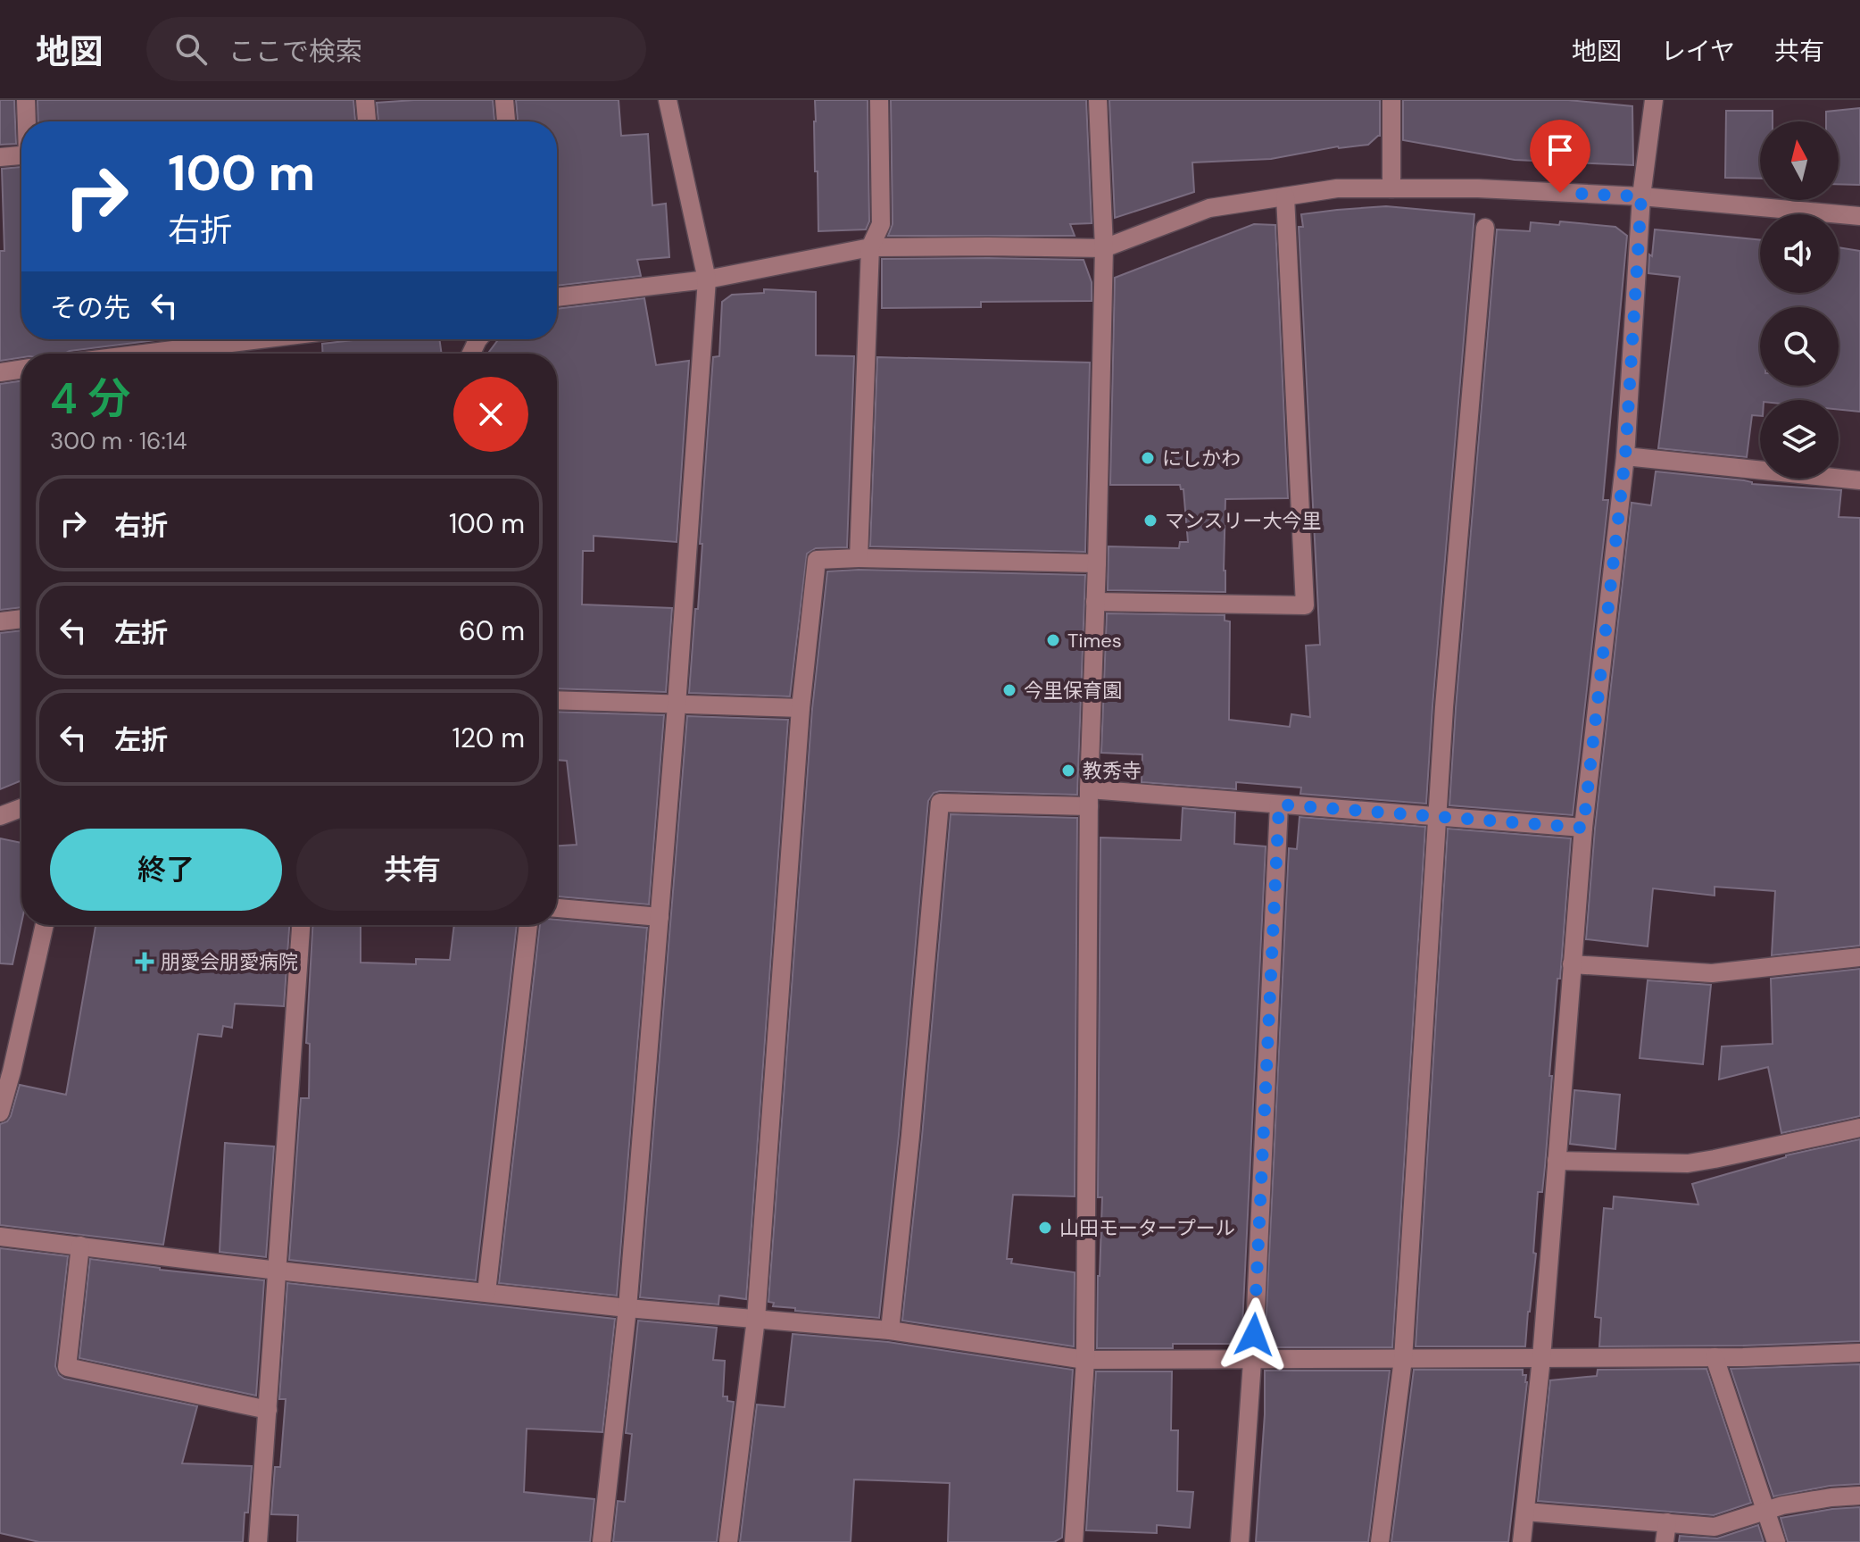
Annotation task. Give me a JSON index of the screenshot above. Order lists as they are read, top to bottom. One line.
{"places":{"other":["にしかわ","マンスリー大今里","Times","今里保育園","教秀寺","山田モータープール"],"health":["朋愛会朋愛病院"]},"north":"top","page":{"header":"地図","search":"ここで検索","nav":["地図","レイヤ","共有"],"turn":["100 m","右折"],"then":"その先","heading":["4 分","300 m · 16:14"],"list":[{"name":"右折","value":"100 m"},{"name":"左折","value":"60 m"},{"name":"左折","value":"120 m"}],"buttons":["終了","共有"]}}
